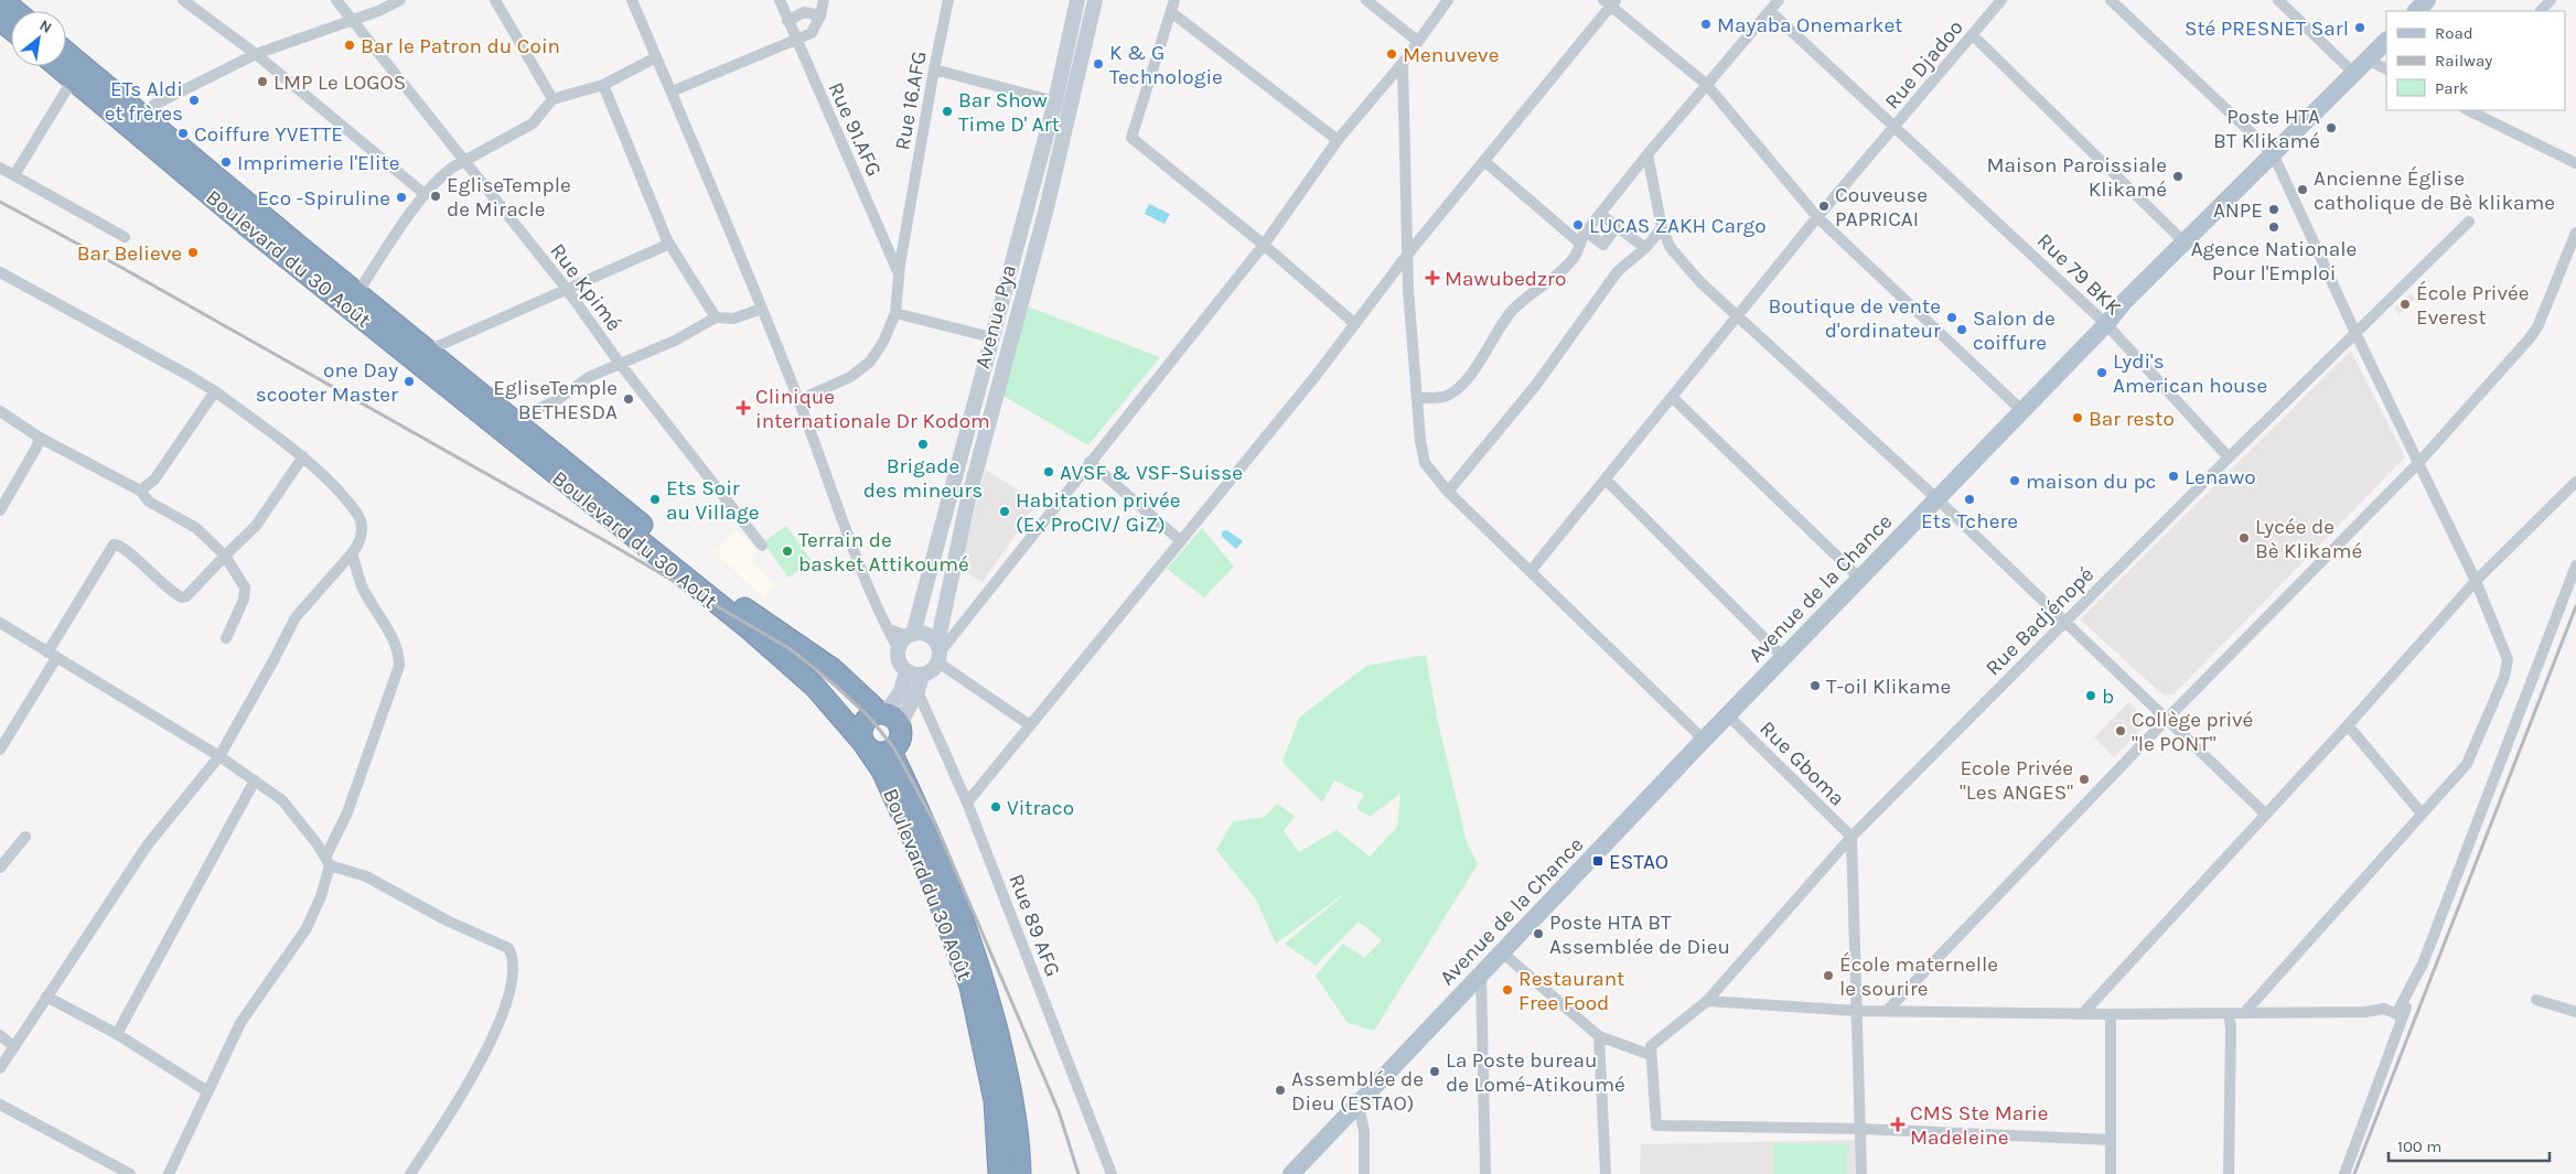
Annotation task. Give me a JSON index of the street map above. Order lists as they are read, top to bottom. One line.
{"streets":{"highway":["Boulevard du 30 Août"],"main road":["Avenue Pya","Avenue de la Chance"],"street":["Rue Djadoo","Rue 16.AFG","Rue 91.AFG","Rue 79 BKK","Rue Kpimé","Rue Badjénopé","Rue Gboma","Rue 89 AFG"]},"crossings":[["Rue Djadoo","Rue 79 BKK"],["Rue 16.AFG","Rue 91.AFG"],["Rue 79 BKK","Avenue de la Chance"],["Rue 79 BKK","Rue Badjénopé"],["Avenue de la Chance","Rue Gboma"],["Rue Badjénopé","Rue Gboma"]],"places":{"other":["Mayaba Onemarket","Sté PRESNET Sarl","Bar le Patron du Coin","Menuveve","K & G Technologie","LMP Le LOGOS","ETs Aldi et frères","Bar Show Time D' Art","Poste HTA BT Klikamé","Coiffure YVETTE","Imprimerie l'Elite","Maison Paroissiale Klikamé","Ancienne Église catholique de Bè klikame","EgliseTemple de Miracle","Eco -Spiruline","Couveuse PAPRICAI","ANPE","LUCAS ZAKH Cargo","Agence Nationale Pour l'Emploi","Bar Believe","École Privée Everest","Boutique de vente d'ordinateur","Salon de coiffure","Lydi's American house","one Day scooter Master","EgliseTemple BETHESDA","Bar resto","Brigade des mineurs","AVSF & VSF-Suisse","Lenawo","maison du pc","Ets Soir au Village","Ets Tchere","Habitation privée (Ex ProCIV/ GiZ)","Lycée de Bè Klikamé","Terrain de basket Attikoumé","T-oil Klikame","b","Collège privé \"le PONT\"","Ecole Privée \"Les ANGES\"","Vitraco","Poste HTA BT Assemblée de Dieu","École maternelle le sourire","Restaurant Free Food","La Poste bureau de Lomé-Atikoumé","Assemblée de Dieu (ESTAO)"],"health":["Mawubedzro","Clinique internationale Dr Kodom","CMS Ste Marie Madeleine"],"transit":["ESTAO"]},"legend":["Road","Railway","Park"],"scale_bar":"100 m","north":"top right"}
